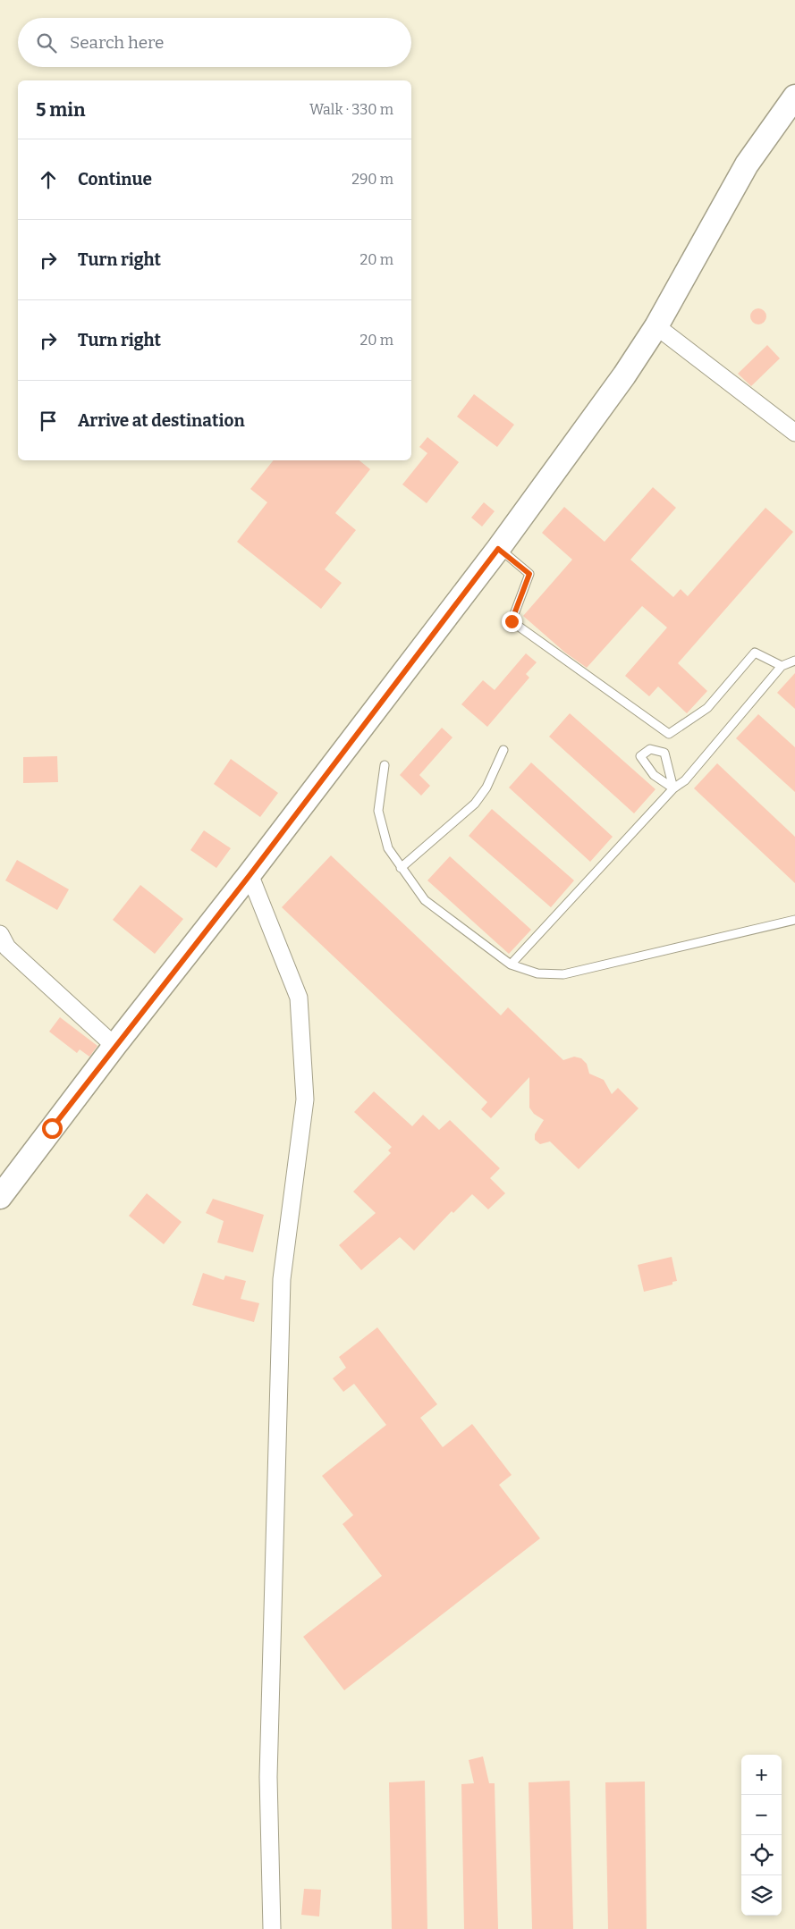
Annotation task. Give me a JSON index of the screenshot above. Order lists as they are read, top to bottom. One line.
{"page":{"search":"Search here","heading":["5 min","Walk · 330 m"],"list":[["Continue","290 m"],["Turn right","20 m"],["Turn right","20 m"],"Arrive at destination"],"map_buttons":["+","−"]}}
